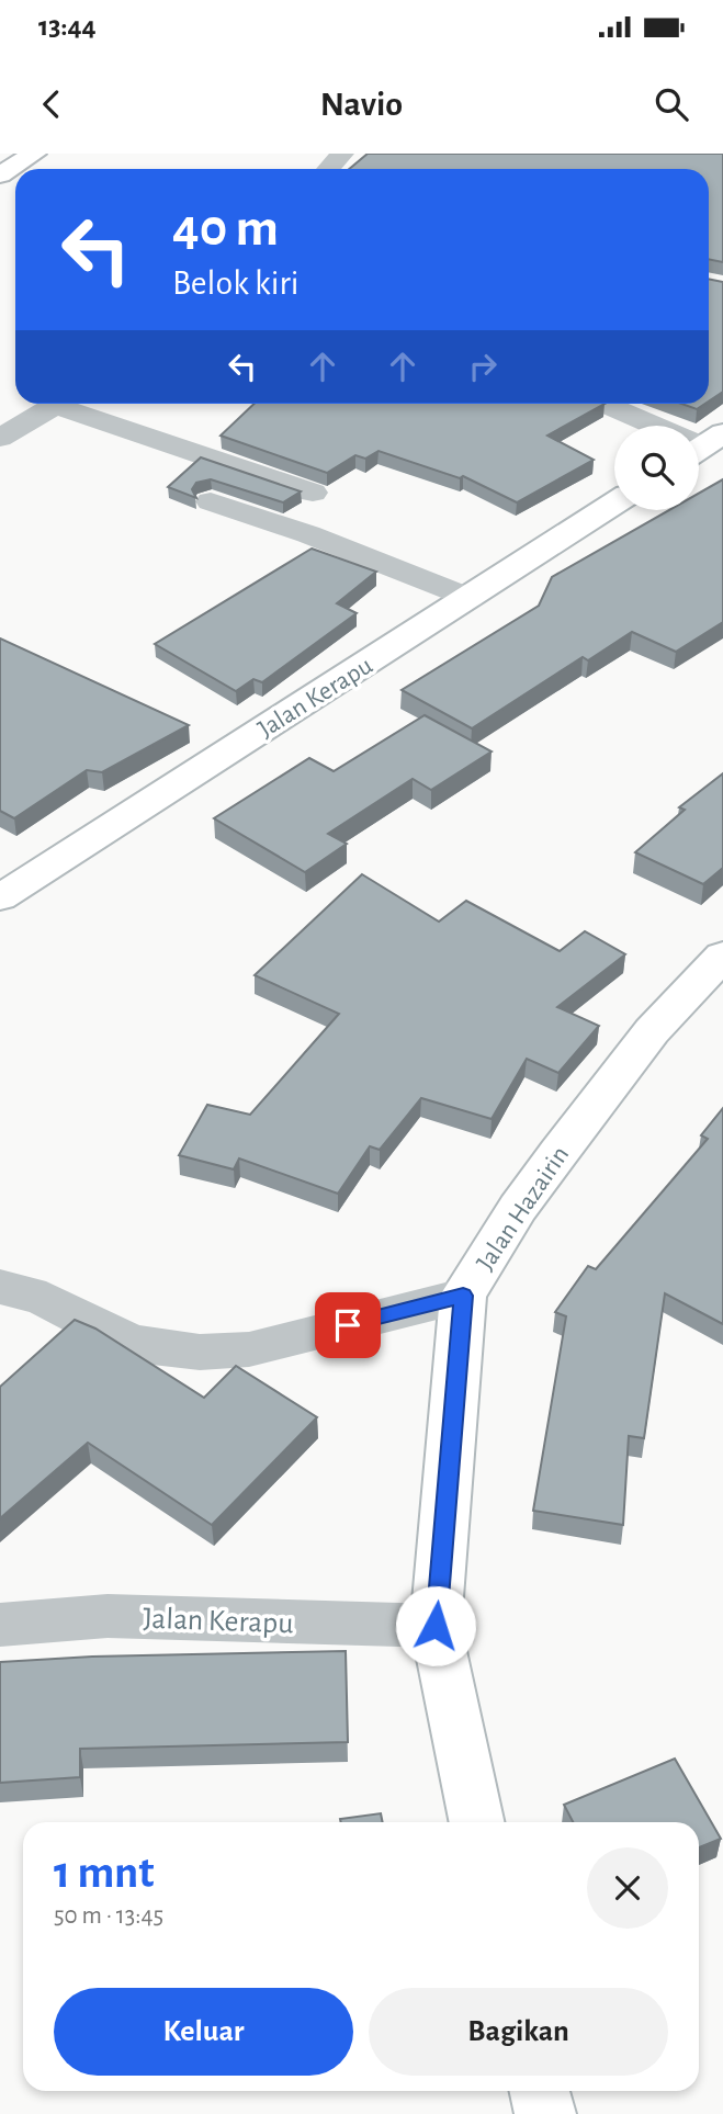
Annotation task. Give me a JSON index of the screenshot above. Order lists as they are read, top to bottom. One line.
{"streets":{"main road":["Jalan Kerapu","Jalan Hazairin"]},"crossings":[["Jalan Kerapu","Jalan Hazairin"]],"page":{"status":"13:44","header":"Navio","turn":["40 m","Belok kiri"],"heading":["1 mnt","50 m · 13:45"],"buttons":["Keluar","Bagikan"]}}
